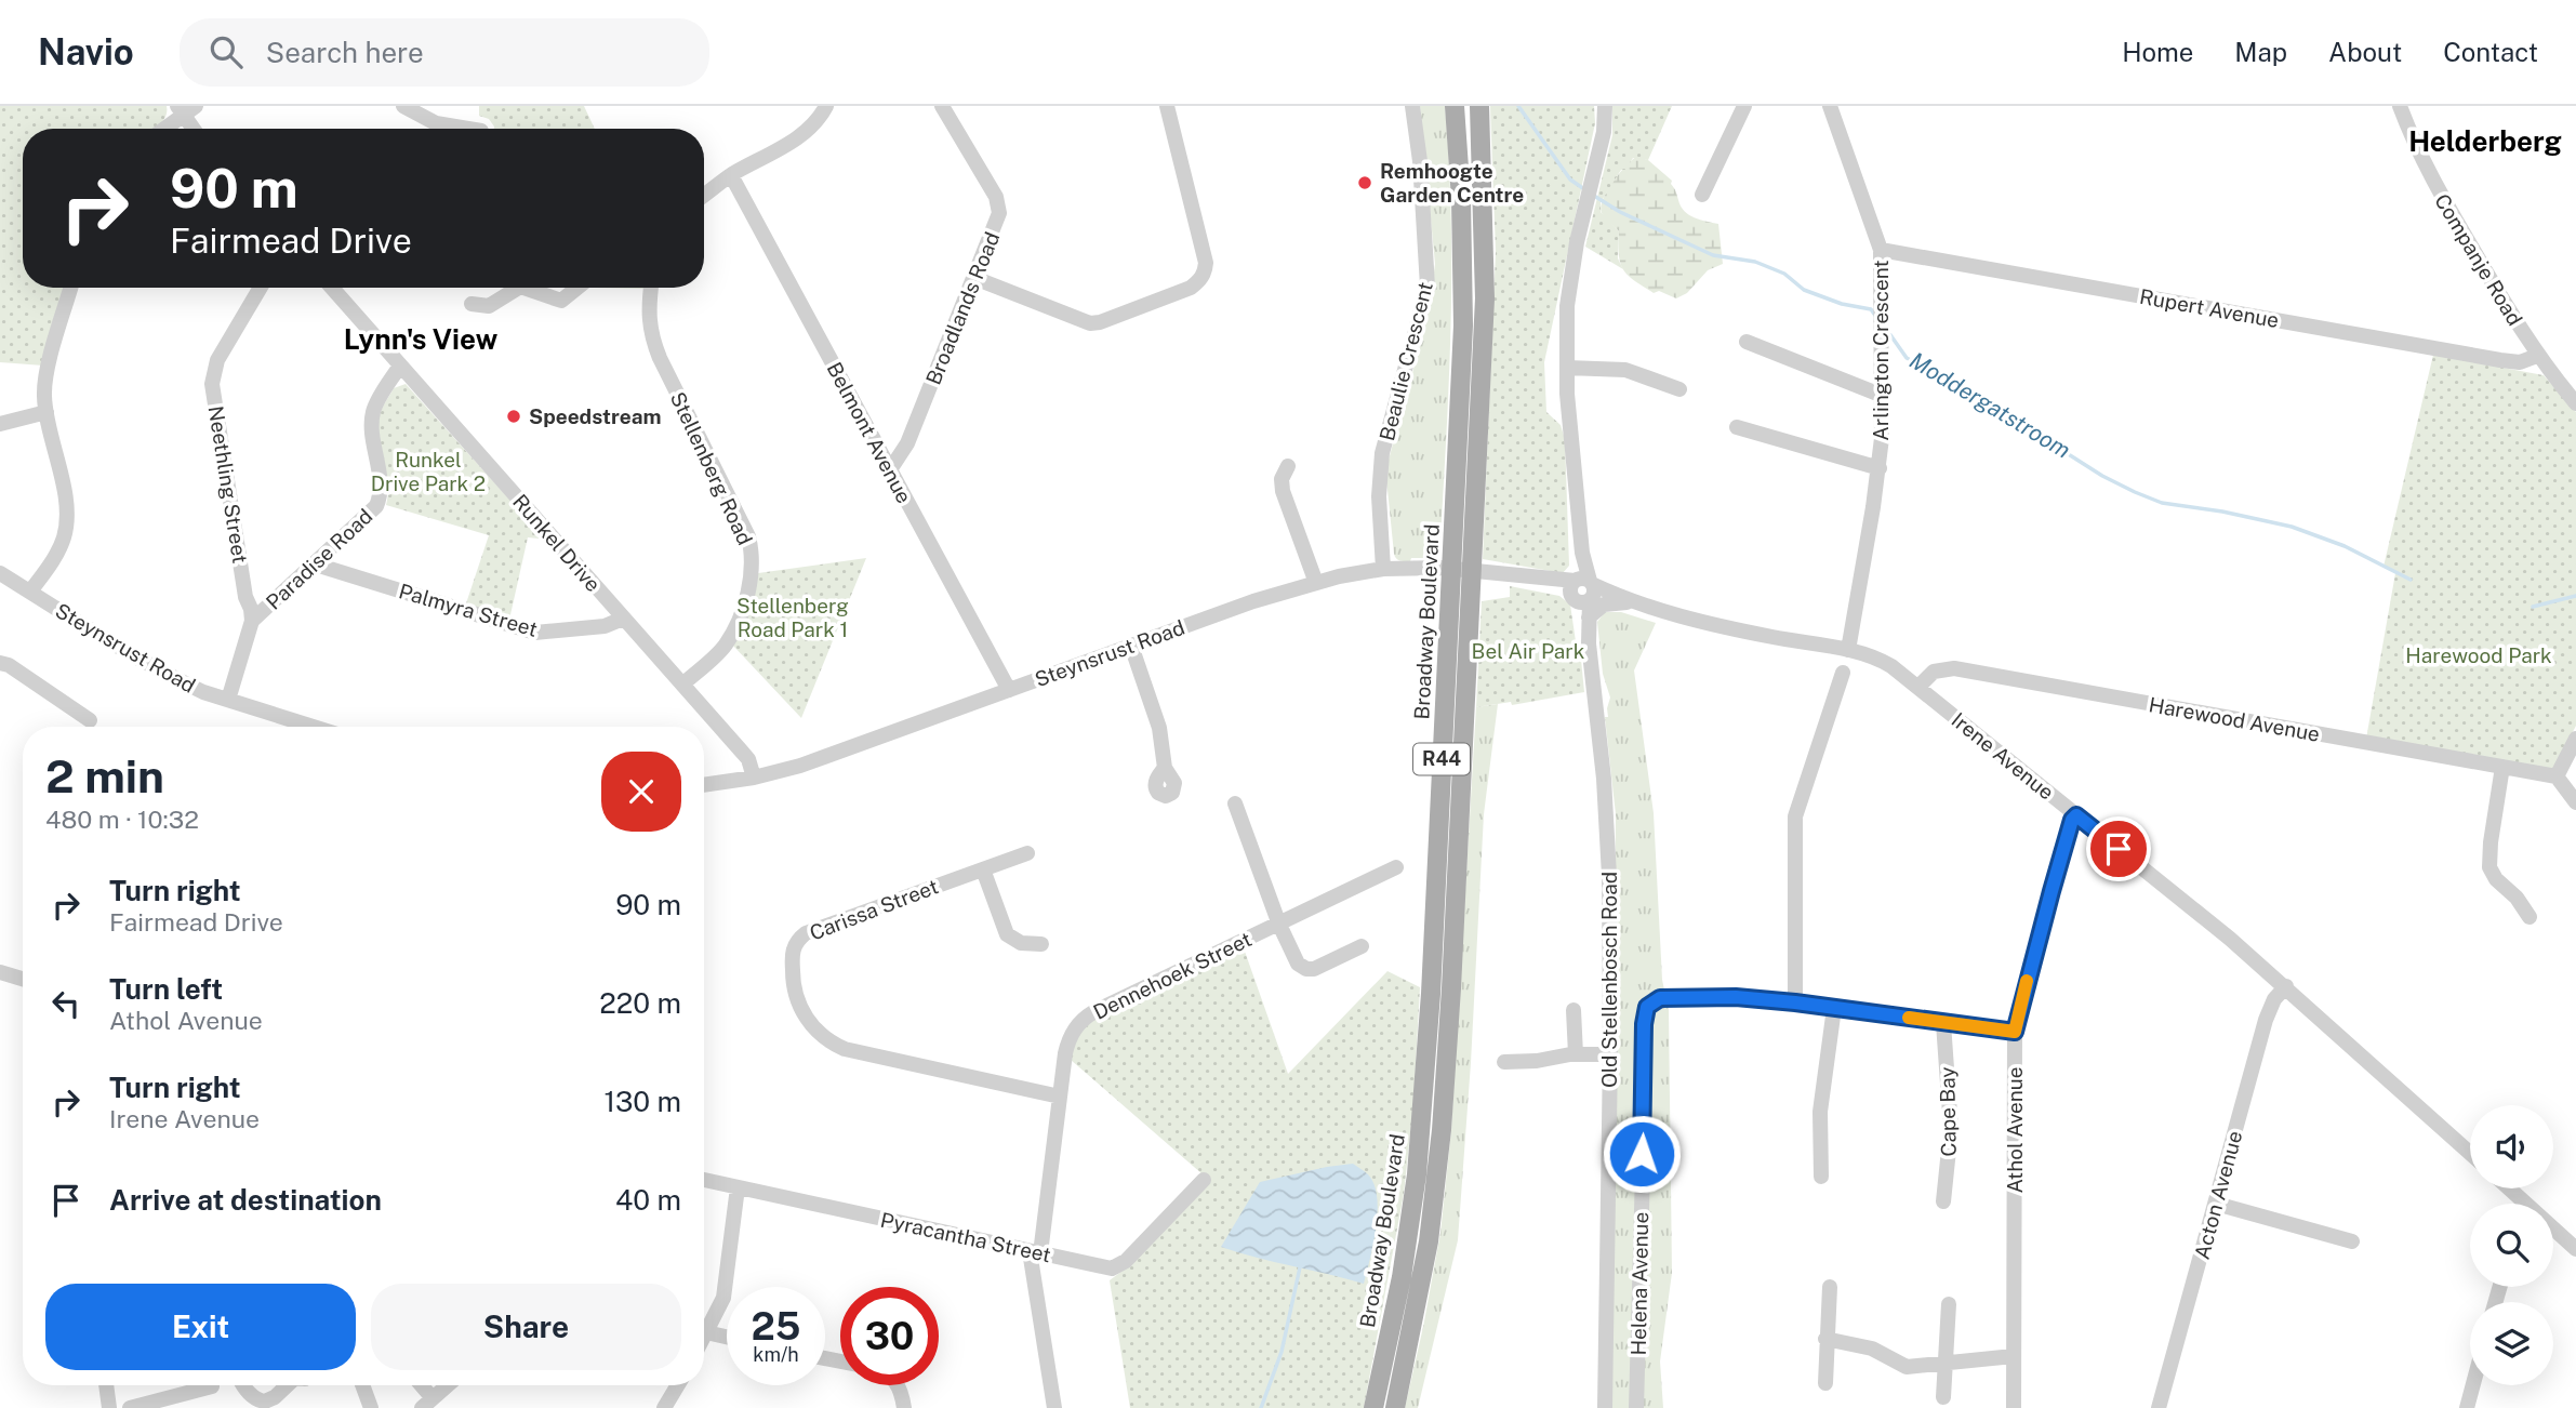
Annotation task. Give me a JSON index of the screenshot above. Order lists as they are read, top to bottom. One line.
{"streets":{"main road":["Broadway Boulevard","R44"],"street":["Companje Road","Broadlands Road","Rupert Avenue","Arlington Crescent","Beaulie Crescent","Belmont Avenue","Stellenberg Road","Neethling Street","Runkel Drive","Paradise Road","Palmyra Street","Steynsrust Road","Harewood Avenue","Irene Avenue","Carissa Street","Dennehoek Street","Old Stellenbosch Road","Cape Bay","Athol Avenue","Acton Avenue","Pyracantha Street","Helena Avenue"]},"crossings":[["Companje Road","Rupert Avenue"],["Broadlands Road","Belmont Avenue"],["Rupert Avenue","Arlington Crescent"],["Arlington Crescent","Irene Avenue"],["Beaulie Crescent","Steynsrust Road"],["Belmont Avenue","Steynsrust Road"],["Stellenberg Road","Runkel Drive"],["Neethling Street","Paradise Road"],["Runkel Drive","Paradise Road"],["Runkel Drive","Palmyra Street"],["Runkel Drive","Steynsrust Road"],["Paradise Road","Palmyra Street"],["Steynsrust Road","Irene Avenue"],["Steynsrust Road","Old Stellenbosch Road"],["Harewood Avenue","Irene Avenue"],["Irene Avenue","Old Stellenbosch Road"],["Irene Avenue","Athol Avenue"],["Irene Avenue","Acton Avenue"],["Carissa Street","Dennehoek Street"],["Dennehoek Street","Pyracantha Street"]],"districts":["Helderberg","Lynn's View"],"water":["Moddergatstroom"],"parks":["Runkel Drive Park 2","Stellenberg Road Park 1","Bel Air Park","Harewood Park"],"places":["Remhoogte Garden Centre","Speedstream"],"page":{"header":"Navio","search":"Search here","nav":["Home","Map","About","Contact"],"turn":["90 m","Fairmead Drive"],"heading":["2 min","480 m · 10:32"],"list":[{"name":"Turn right","note":"Fairmead Drive","value":"90 m"},{"name":"Turn left","note":"Athol Avenue","value":"220 m"},{"name":"Turn right","note":"Irene Avenue","value":"130 m"},{"name":"Arrive at destination","value":"40 m"}],"buttons":["Exit","Share"],"speed":"25 km/h","limit":"30"}}
